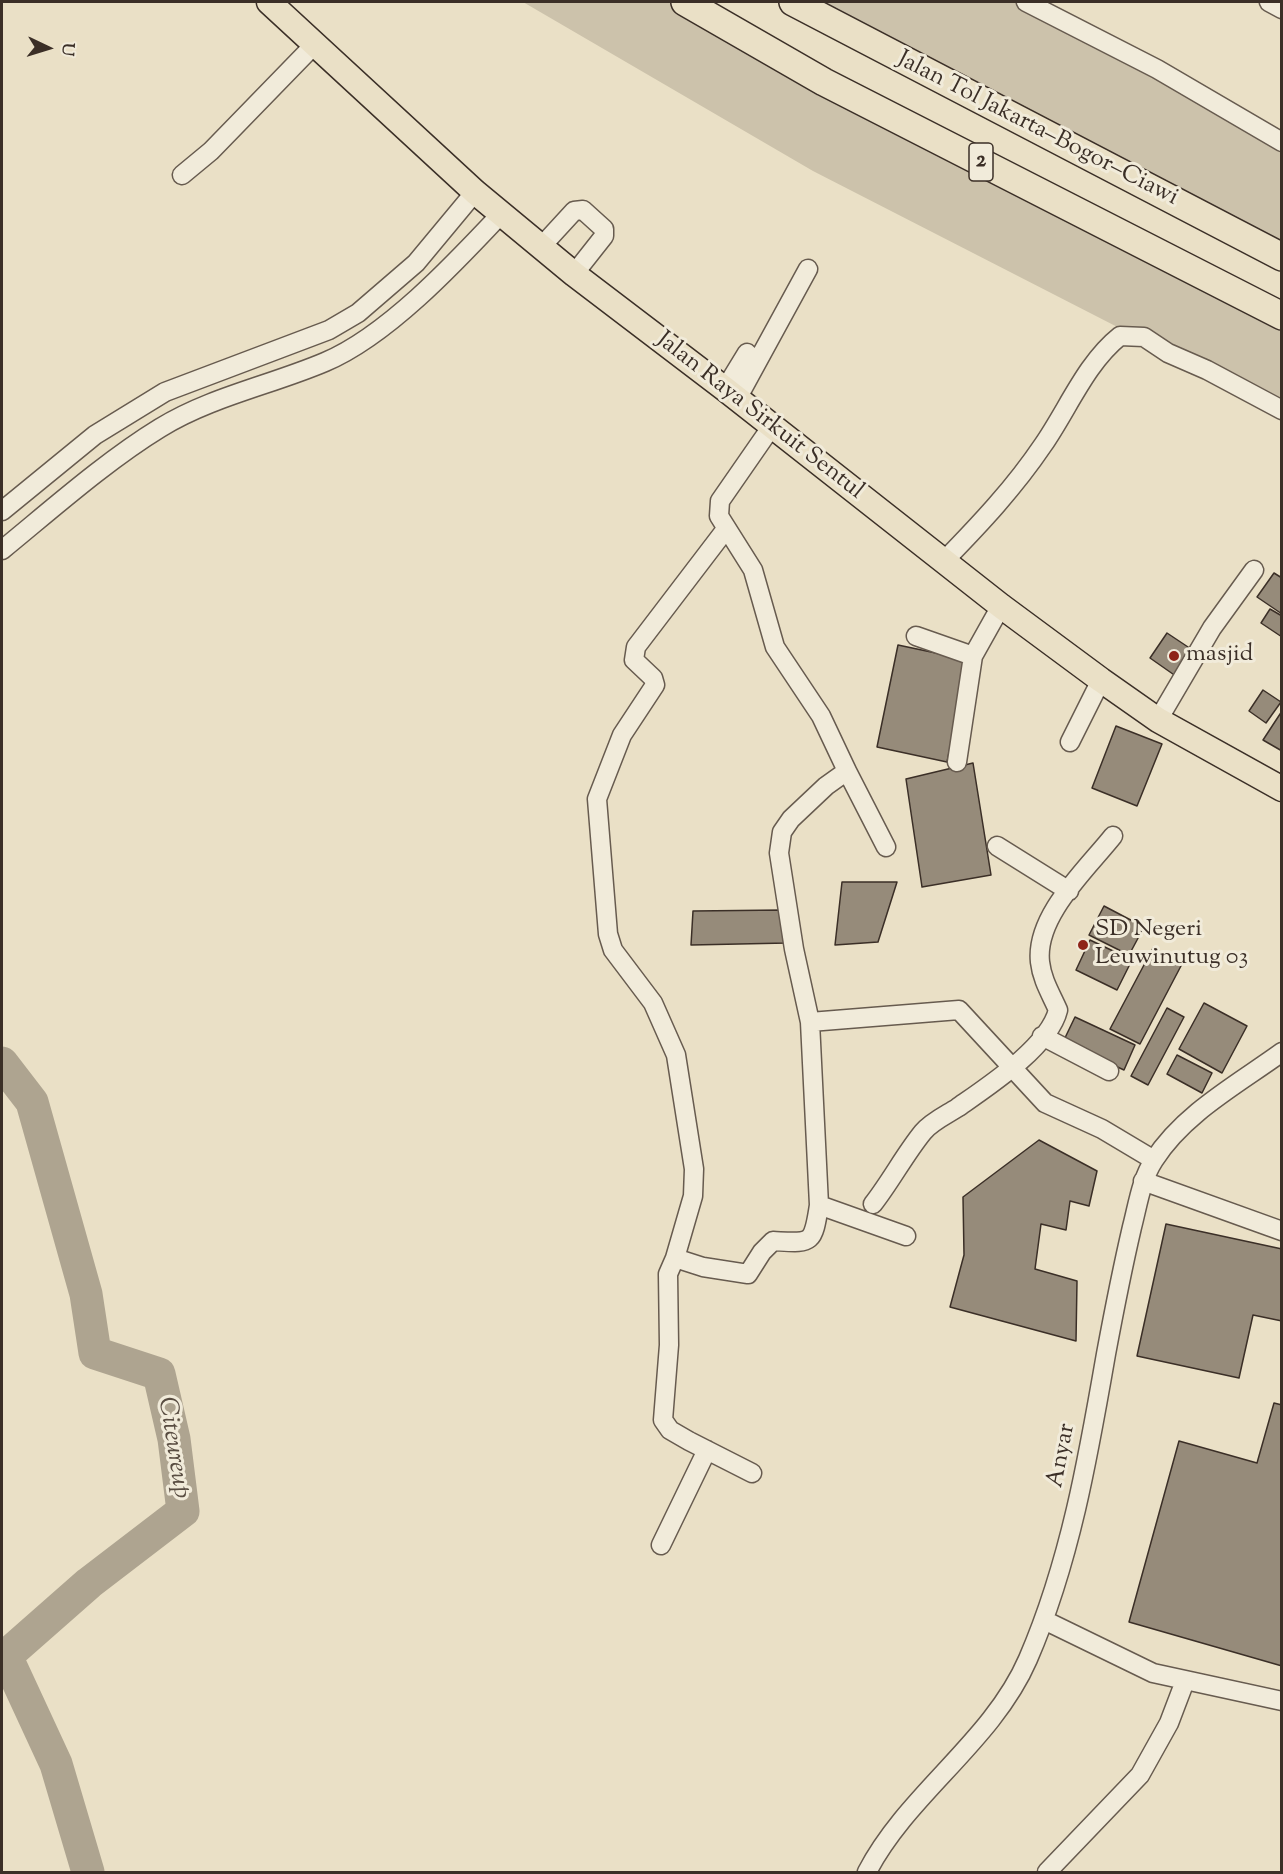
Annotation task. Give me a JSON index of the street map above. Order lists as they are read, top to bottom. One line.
{"streets":{"highway":["Jalan Tol Jakarta–Bogor–Ciawi","2"],"main road":["Jalan Raya Sirkuit Sentul"],"street":["Anyar"]},"water":["Citeureup"],"places":["masjid","SD Negeri Leuwinutug 03"],"north":"right"}
